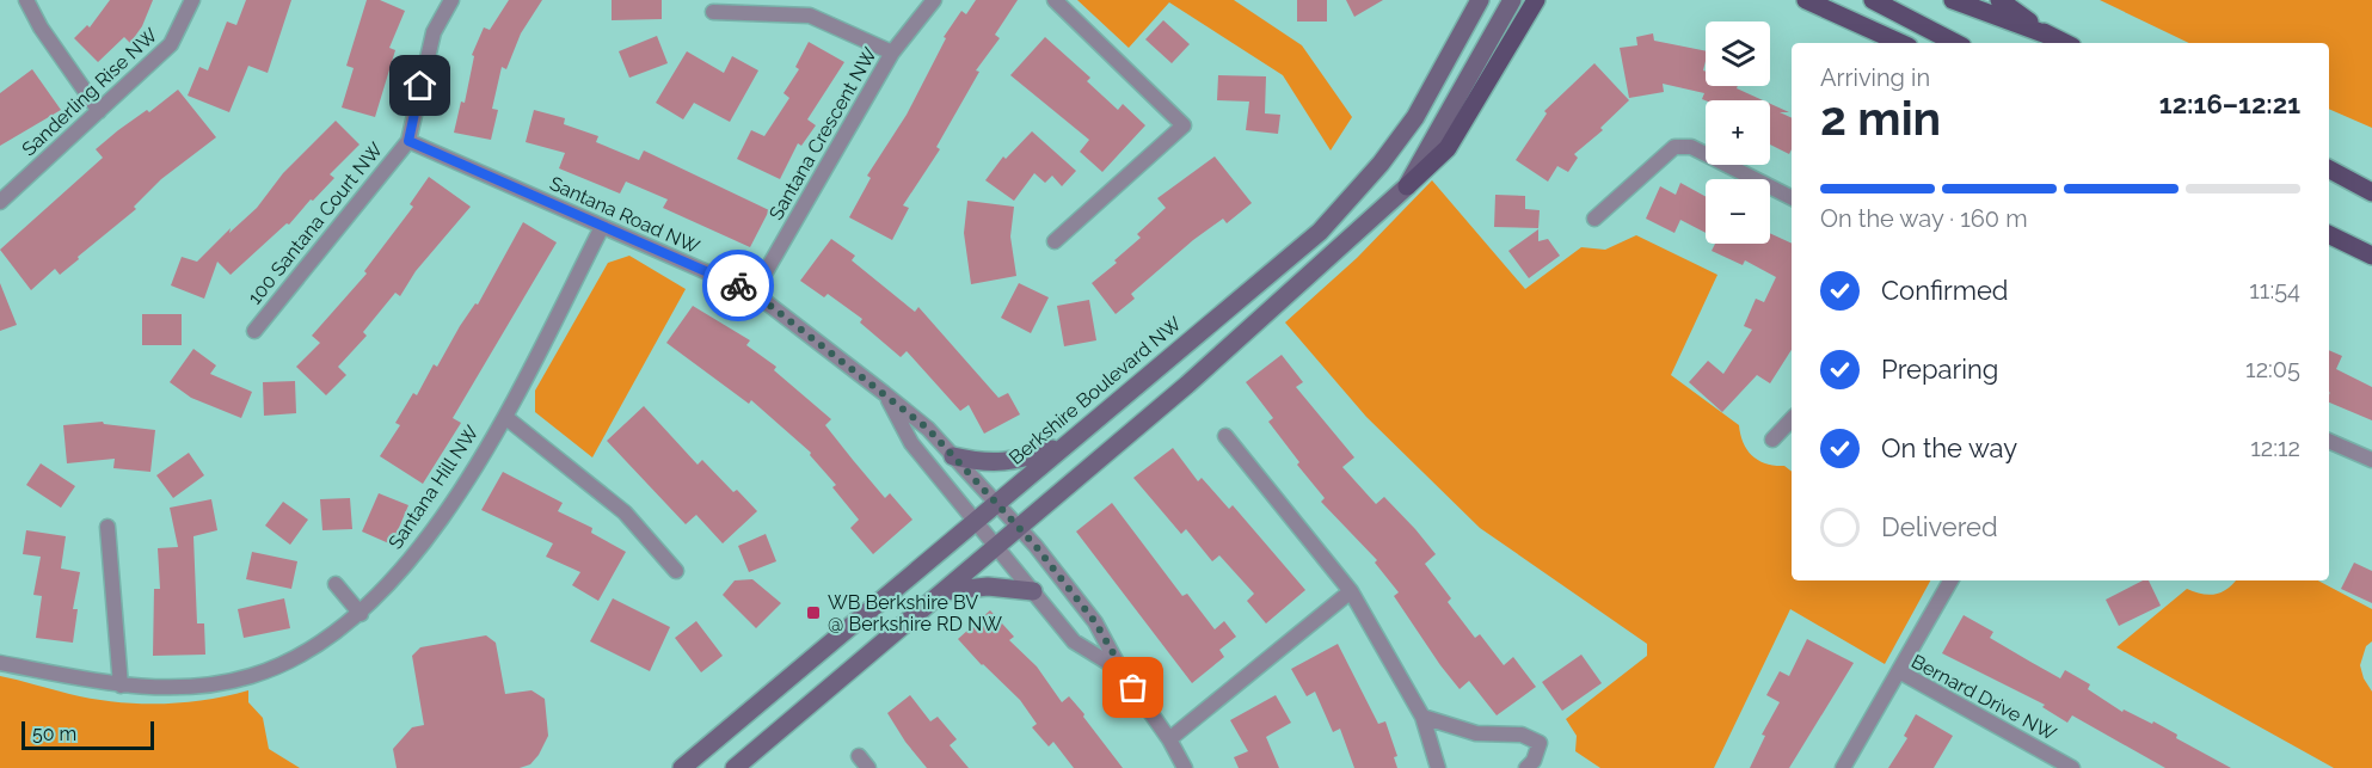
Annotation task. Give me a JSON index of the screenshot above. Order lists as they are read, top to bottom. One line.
{"streets":{"main road":["Berkshire Boulevard NW"],"street":["Sanderling Rise NW","Santana Crescent NW","Santana Road NW","100 Santana Court NW","Santana Hill NW","Bernard Drive NW"]},"crossings":[["Santana Crescent NW","Santana Road NW"],["Santana Road NW","100 Santana Court NW"],["Santana Road NW","Berkshire Boulevard NW"],["Santana Road NW","Santana Hill NW"]],"places":{"transit":["WB Berkshire BV @ Berkshire RD NW"]},"scale_bar":"50 m","page":{"map_buttons":["+","−"],"heading":["2 min","Arriving in","12:16–12:21"],"bar":"On the way · 160 m","list":[["Confirmed","11:54"],["Preparing","12:05"],["On the way","12:12"],"Delivered"],"scale":"50 m"}}
